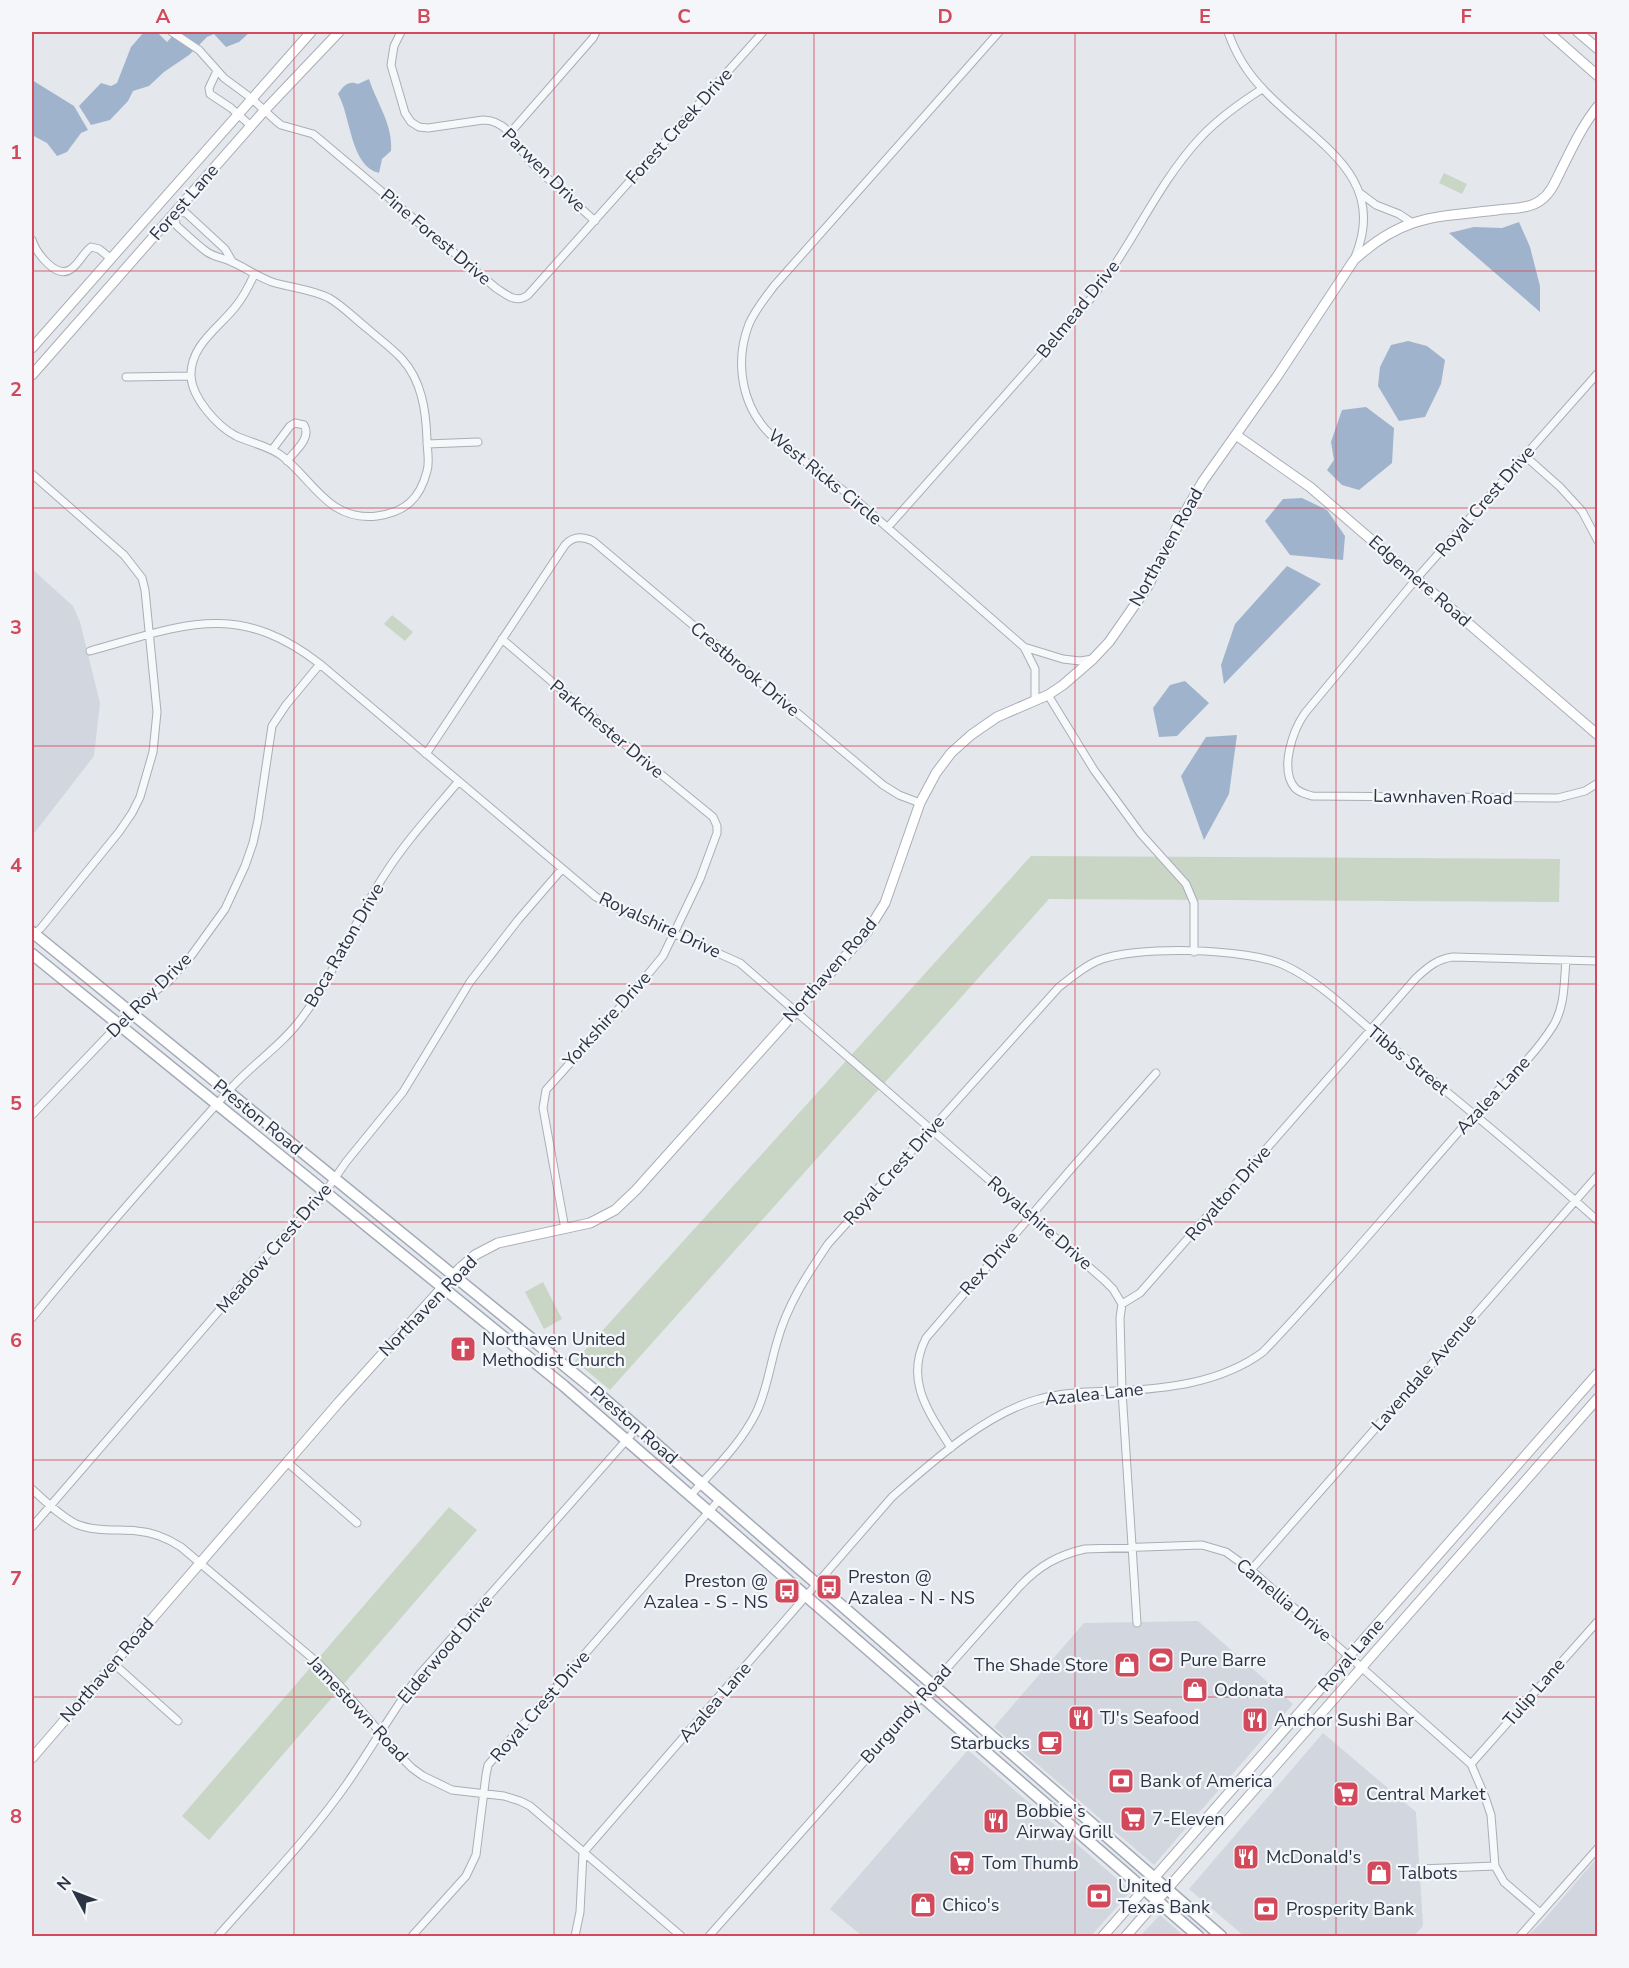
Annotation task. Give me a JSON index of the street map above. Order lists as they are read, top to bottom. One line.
{"streets":{"main road":["Preston Road"],"street":["Forest Creek Drive","Parwen Drive","Forest Lane","Pine Forest Drive","Belmead Drive","West Ricks Circle","Royal Crest Drive","Northaven Road","Edgemere Road","Crestbrook Drive","Parkchester Drive","Lawnhaven Road","Royalshire Drive","Boca Raton Drive","Del Roy Drive","Yorkshire Drive","Tibbs Street","Azalea Lane","Royalton Drive","Meadow Crest Drive","Rex Drive","Lavendale Avenue","Camellia Drive","Elderwood Drive","Royal Lane","Tulip Lane","Jamestown Road","Burgundy Road"]},"crossings":[["Forest Creek Drive","Parwen Drive"],["Forest Creek Drive","Pine Forest Drive"],["Parwen Drive","Pine Forest Drive"],["Forest Lane","Pine Forest Drive"],["Belmead Drive","West Ricks Circle"],["West Ricks Circle","Northaven Road"],["Royal Crest Drive","Edgemere Road"],["Royal Crest Drive","Lawnhaven Road"],["Royal Crest Drive","Royalshire Drive"],["Royal Crest Drive","Tibbs Street"],["Royal Crest Drive","Preston Road"],["Royal Crest Drive","Jamestown Road"],["Northaven Road","Edgemere Road"],["Northaven Road","Crestbrook Drive"],["Northaven Road","Royalshire Drive"],["Northaven Road","Yorkshire Drive"],["Northaven Road","Preston Road"],["Northaven Road","Jamestown Road"],["Crestbrook Drive","Parkchester Drive"],["Parkchester Drive","Yorkshire Drive"],["Royalshire Drive","Boca Raton Drive"],["Royalshire Drive","Del Roy Drive"],["Royalshire Drive","Yorkshire Drive"],["Royalshire Drive","Royalton Drive"],["Royalshire Drive","Meadow Crest Drive"],["Royalshire Drive","Rex Drive"],["Boca Raton Drive","Preston Road"],["Del Roy Drive","Preston Road"],["Tibbs Street","Azalea Lane"],["Tibbs Street","Royalton Drive"],["Tibbs Street","Lavendale Avenue"],["Azalea Lane","Preston Road"],["Azalea Lane","Royalton Drive"],["Azalea Lane","Rex Drive"],["Azalea Lane","Jamestown Road"],["Preston Road","Meadow Crest Drive"],["Preston Road","Elderwood Drive"],["Preston Road","Royal Lane"],["Preston Road","Burgundy Road"],["Meadow Crest Drive","Jamestown Road"],["Lavendale Avenue","Camellia Drive"],["Camellia Drive","Royal Lane"],["Camellia Drive","Tulip Lane"],["Camellia Drive","Burgundy Road"],["Elderwood Drive","Jamestown Road"]],"places":{"church":["Northaven United Methodist Church"],"bus stop":["Preston @ Azalea - N - NS","Preston @ Azalea - S - NS"],"sports":["Pure Barre"],"shop":["The Shade Store","Odonata","Talbots","Chico's"],"restaurant":["TJ's Seafood","Anchor Sushi Bar","Bobbie's Airway Grill","McDonald's"],"cafe":["Starbucks"],"bank":["Bank of America","United Texas Bank","Prosperity Bank"],"supermarket":["Central Market","7-Eleven","Tom Thumb"]},"north":"top left","grid":{"columns":["A","B","C","D","E","F"],"rows":["1","2","3","4","5","6","7","8"]}}
